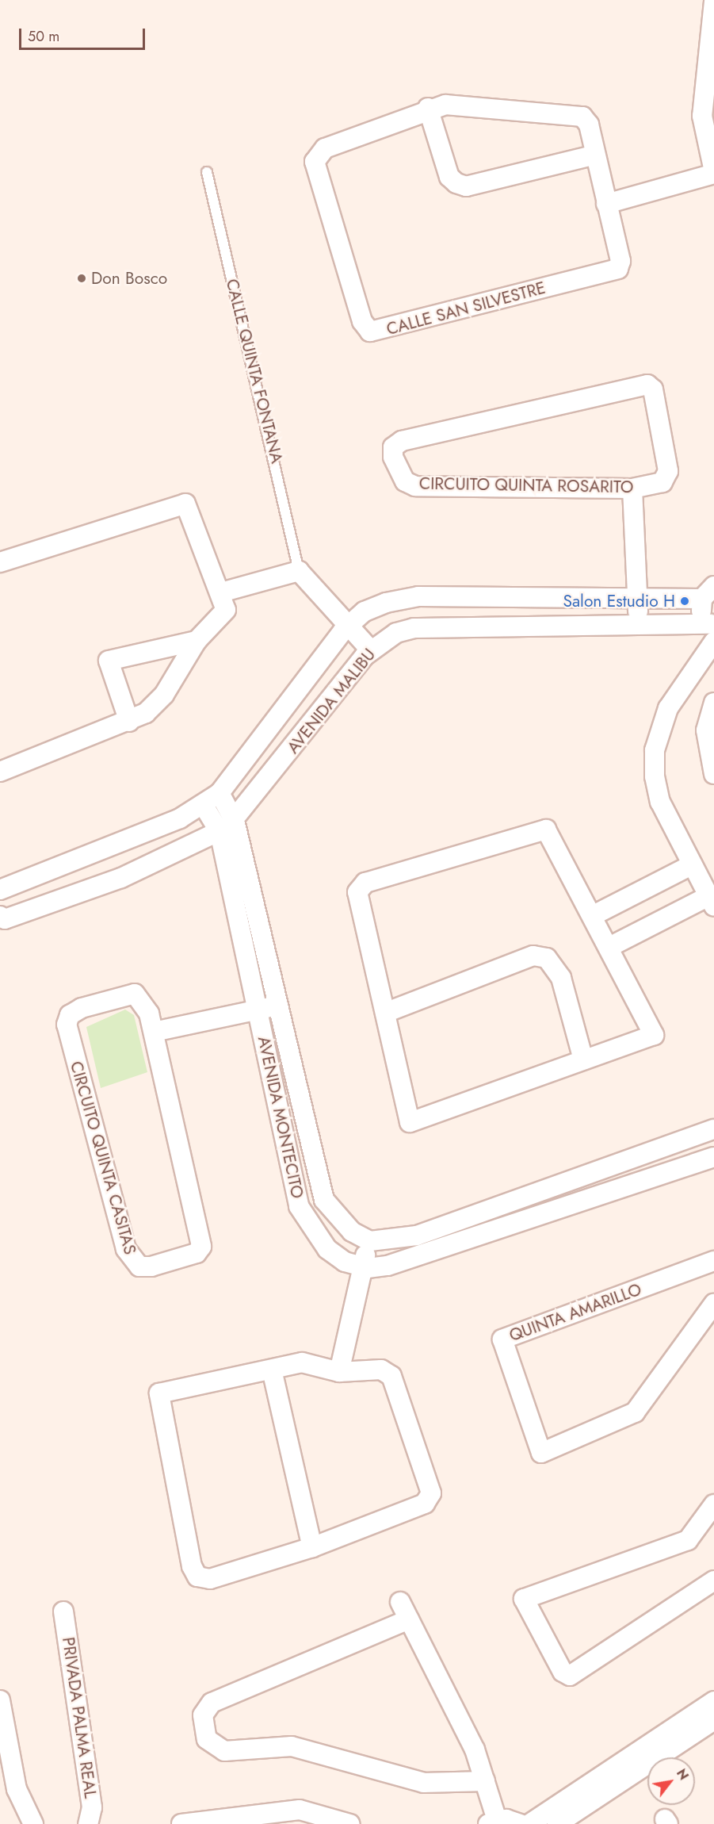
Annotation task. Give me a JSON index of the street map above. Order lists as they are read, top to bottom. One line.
{"streets":{"street":["CALLE SAN SILVESTRE","CIRCUITO QUINTA ROSARITO","AVENIDA MALIBU","AVENIDA MONTECITO","CIRCUITO QUINTA CASITAS","QUINTA AMARILLO","PRIVADA PALMA REAL"],"lane":["CALLE QUINTA FONTANA"]},"crossings":[["AVENIDA MALIBU","AVENIDA MONTECITO"]],"places":["Don Bosco","Salon Estudio H"],"scale_bar":"50 m","north":"top right"}
